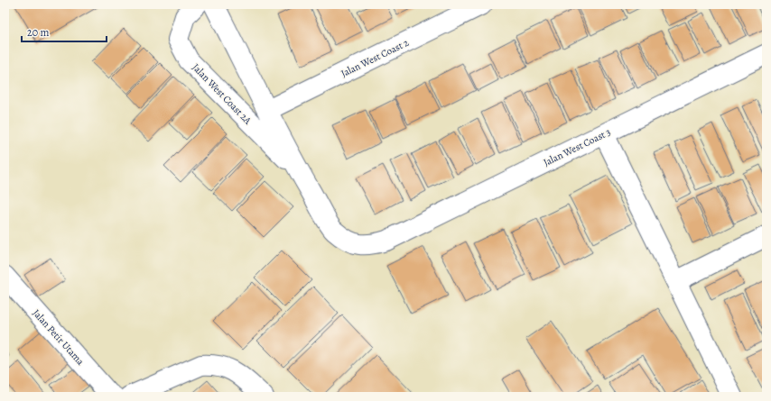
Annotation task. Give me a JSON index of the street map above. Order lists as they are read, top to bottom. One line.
{"streets":{"street":["Jalan West Coast 2","Jalan West Coast 2A","Jalan West Coast 3","Jalan Petir Utama"]},"crossings":[["Jalan West Coast 2A","Jalan West Coast 3"]],"scale_bar":"20 m"}
